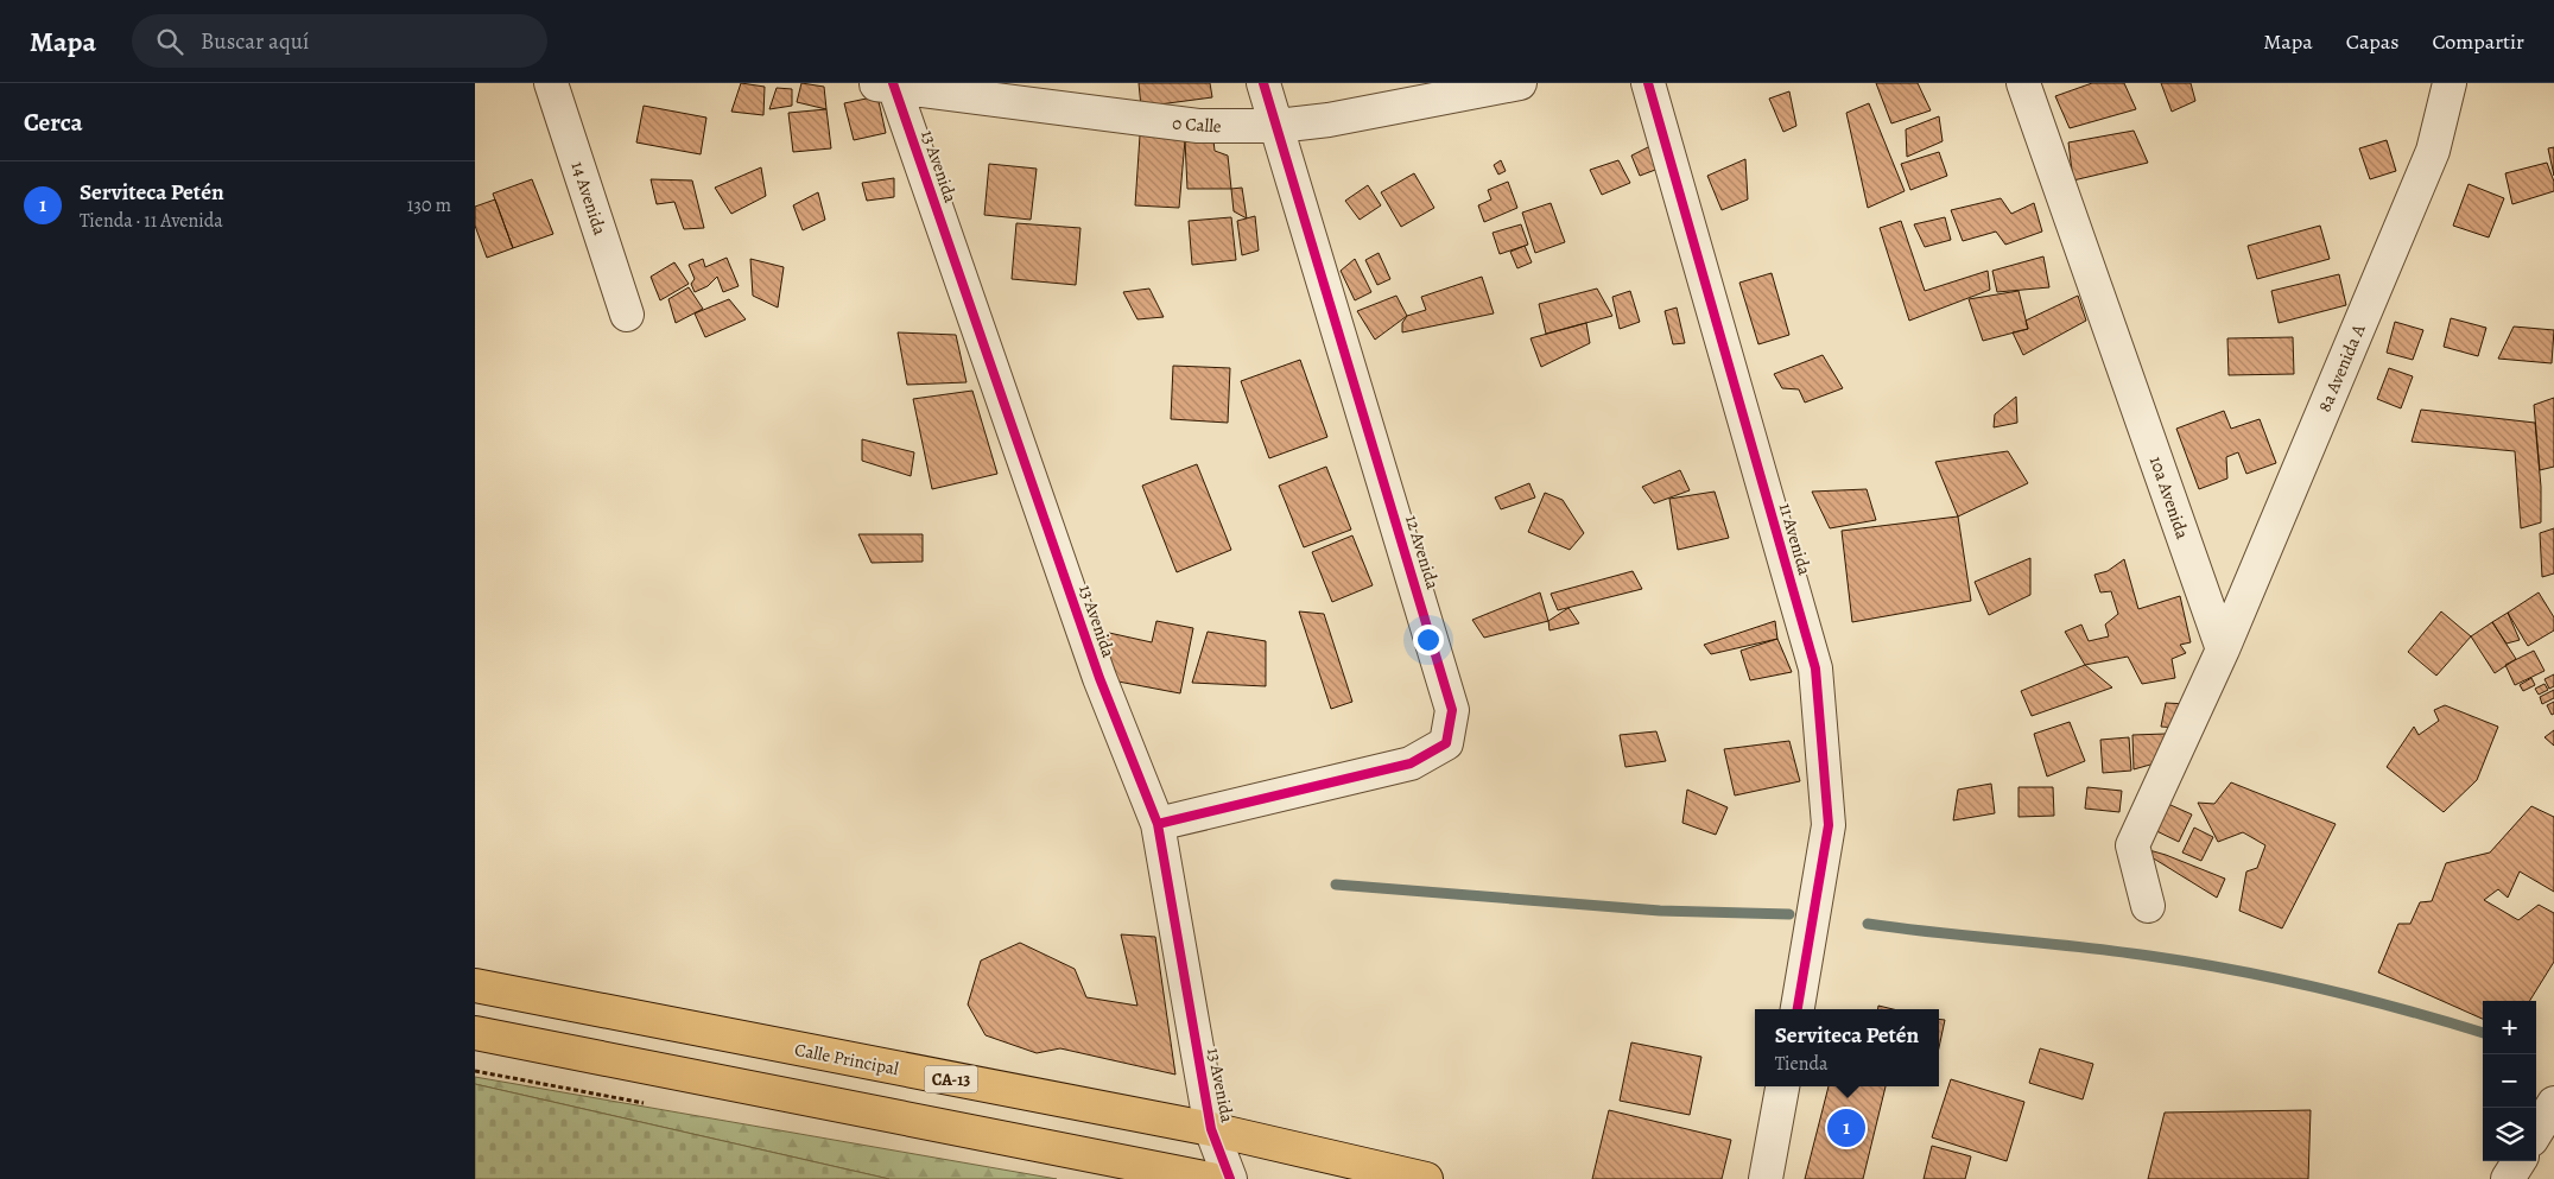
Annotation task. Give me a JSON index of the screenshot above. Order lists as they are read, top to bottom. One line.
{"streets":{"main road":["Calle Principal","CA-13"],"street":["0 Calle","13 Avenida","14 Avenida","8a Avenida A","10a Avenida","11 Avenida","12 Avenida"]},"crossings":[["0 Calle","13 Avenida"],["0 Calle","12 Avenida"],["13 Avenida","12 Avenida"],["13 Avenida","Calle Principal"],["8a Avenida A","10a Avenida"]],"page":{"header":"Mapa","search":"Buscar aquí","nav":["Mapa","Capas","Compartir"],"heading":"Cerca","list":[{"mark":"1","name":"Serviteca Petén","note":"Tienda · 11 Avenida","value":"130 m"}],"map_buttons":["+","−"],"popup":["Serviteca Petén","Tienda"],"pins":"1"}}
